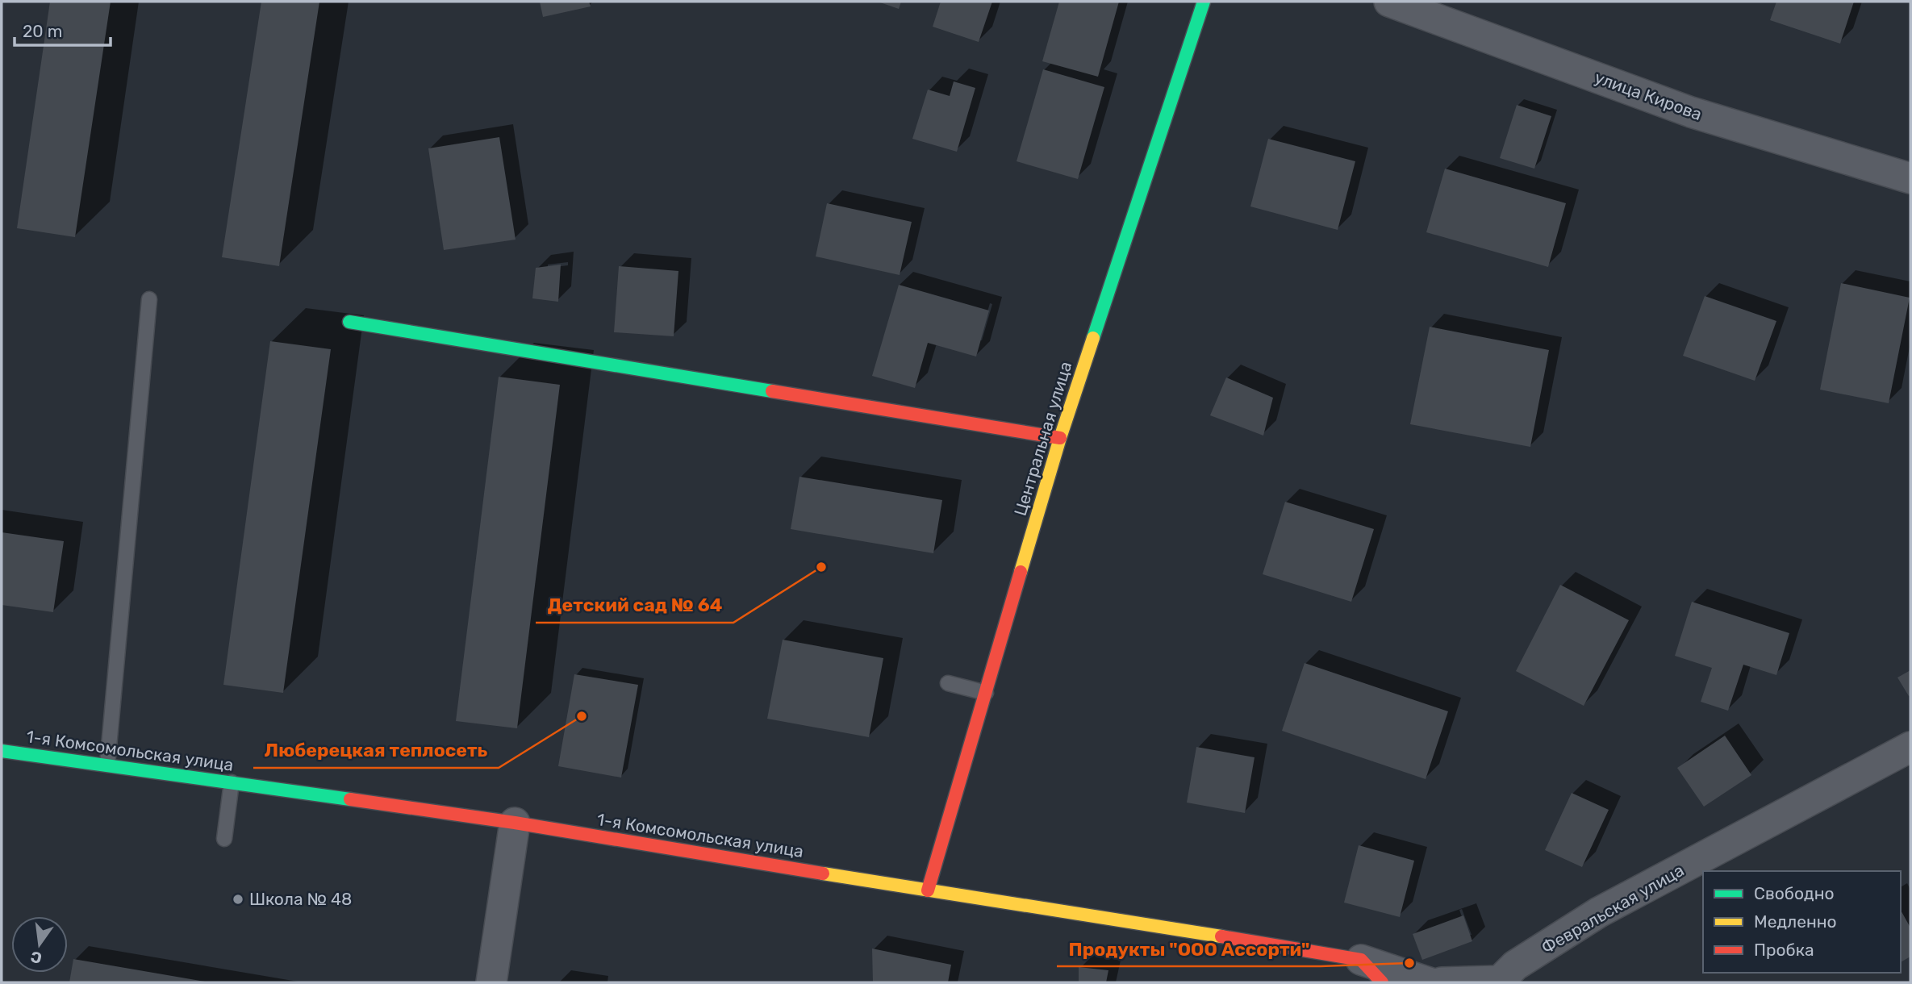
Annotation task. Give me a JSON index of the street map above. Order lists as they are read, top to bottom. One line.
{"streets":{"street":["улица Кирова","Центральная улица","1-я Комсомольская улица","Февральская улица"]},"crossings":[["Центральная улица","1-я Комсомольская улица"]],"places":["Детский сад № 64","Люберецкая теплосеть","Школа № 48","Продукты \"ООО Ассорти\""],"legend":["Свободно","Медленно","Пробка"],"scale_bar":"20 m","north":"bottom"}
